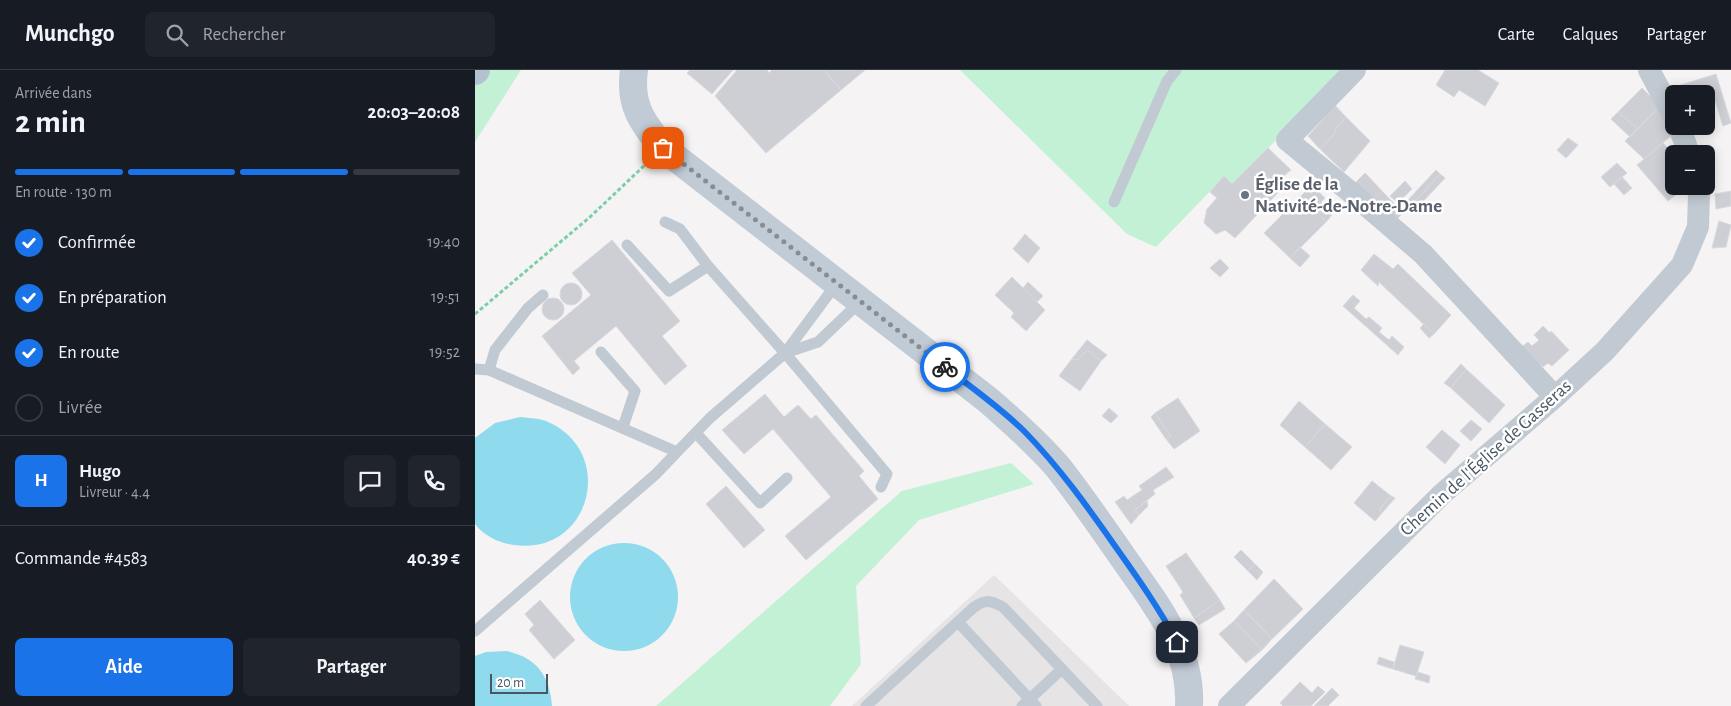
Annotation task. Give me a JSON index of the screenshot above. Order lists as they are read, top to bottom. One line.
{"streets":{"street":["Chemin de l'Église de Gasseras"]},"places":["Église de la Nativité-de-Notre-Dame"],"scale_bar":"20 m","page":{"header":"Munchgo","search":"Rechercher","nav":["Carte","Calques","Partager"],"heading":["2 min","Arrivée dans","20:03–20:08"],"panel":["Hugo","Livreur · 4.4","Commande #4583","40.39 €"],"map_buttons":["+","−"],"bar":"En route · 130 m","list":[["Confirmée","19:40"],["En préparation","19:51"],["En route","19:52"],"Livrée"],"round":"H","buttons":["Aide","Partager"],"scale":"20 m"}}
